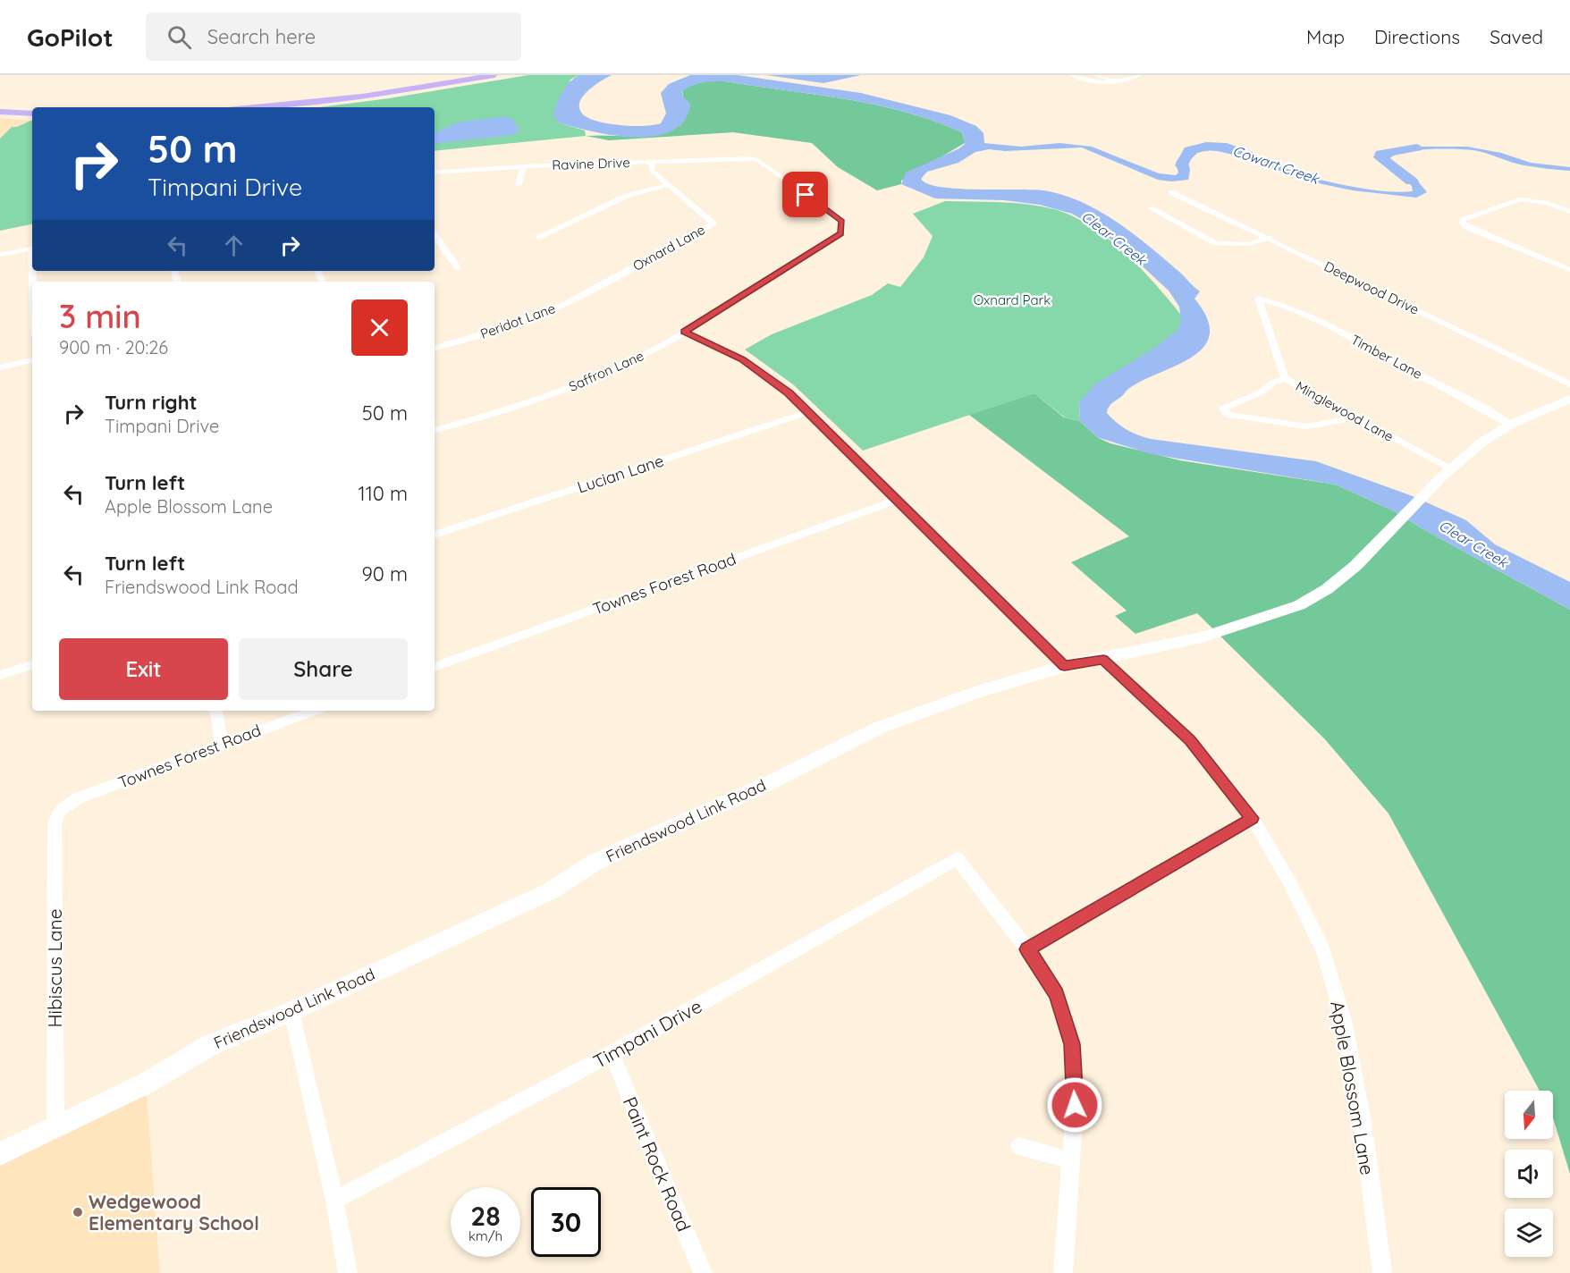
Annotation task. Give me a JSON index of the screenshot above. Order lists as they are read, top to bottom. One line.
{"streets":{"main road":["Friendswood Link Road"],"street":["Ravine Drive","Oxnard Lane","Deepwood Drive","Peridot Lane","Timber Lane","Saffron Lane","Minglewood Lane","Lucian Lane","Townes Forest Road","Hibiscus Lane","Timpani Drive","Apple Blossom Lane","Paint Rock Road"]},"crossings":[["Ravine Drive","Oxnard Lane"],["Ravine Drive","Saffron Lane"],["Oxnard Lane","Peridot Lane"],["Timber Lane","Minglewood Lane"],["Timber Lane","Friendswood Link Road"],["Minglewood Lane","Friendswood Link Road"],["Townes Forest Road","Hibiscus Lane"],["Friendswood Link Road","Hibiscus Lane"],["Friendswood Link Road","Apple Blossom Lane"],["Timpani Drive","Paint Rock Road"]],"water":["Cowart Creek","Clear Creek"],"parks":["Oxnard Park"],"places":["Wedgewood Elementary School"],"north":"bottom","page":{"header":"GoPilot","search":"Search here","nav":["Map","Directions","Saved"],"turn":["50 m","Timpani Drive"],"heading":["3 min","900 m · 20:26"],"list":[{"name":"Turn right","note":"Timpani Drive","value":"50 m"},{"name":"Turn left","note":"Apple Blossom Lane","value":"110 m"},{"name":"Turn left","note":"Friendswood Link Road","value":"90 m"}],"buttons":["Exit","Share"],"speed":"28 km/h","limit":"30"}}
